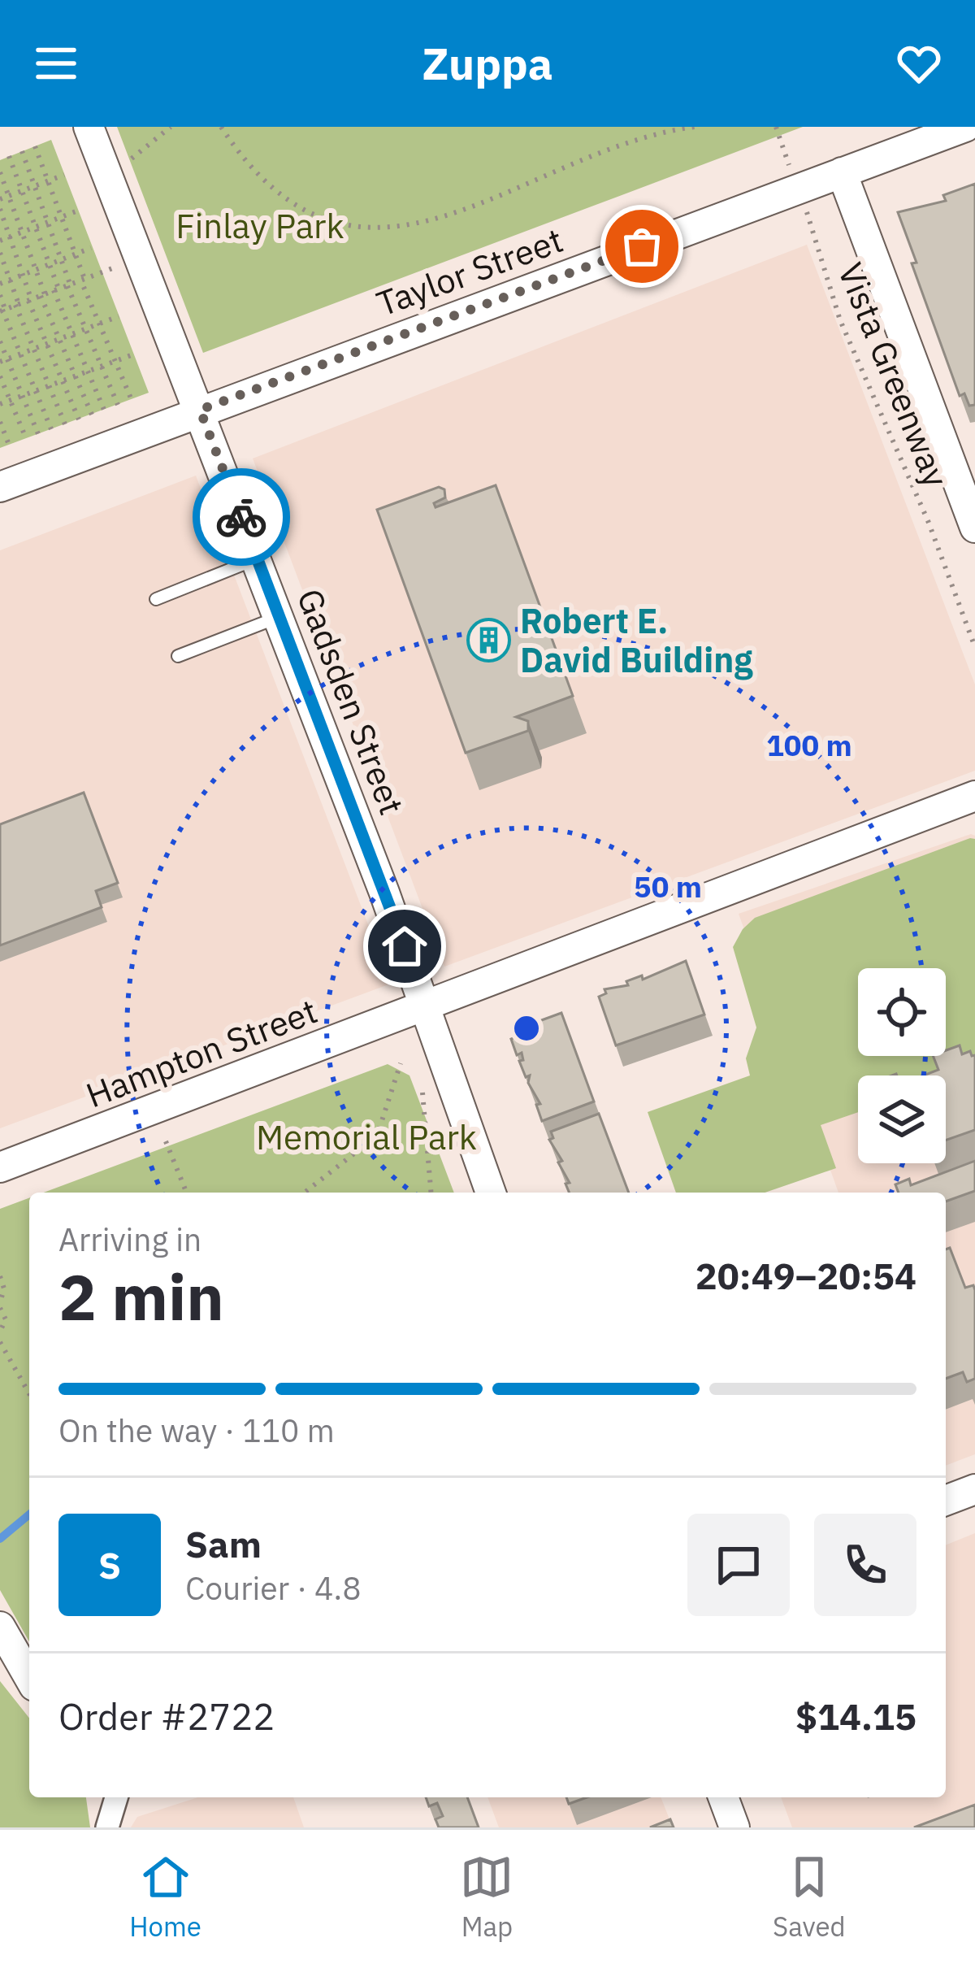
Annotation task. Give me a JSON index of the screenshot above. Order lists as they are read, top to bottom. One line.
{"streets":{"main road":["Taylor Street","Gadsden Street","Hampton Street"],"path":["Vista Greenway"]},"crossings":[["Taylor Street","Gadsden Street"],["Gadsden Street","Hampton Street"]],"parks":["Finlay Park","Memorial Park"],"places":{"building":["Robert E. David Building"]},"page":{"header":"Zuppa","heading":["2 min","Arriving in","20:49–20:54"],"panel":["Sam","Courier · 4.8","Order #2722","$14.15"],"bar":"On the way · 110 m","round":"S","tabs":["Home","Map","Saved"]},"rings":["100 m","50 m"]}
